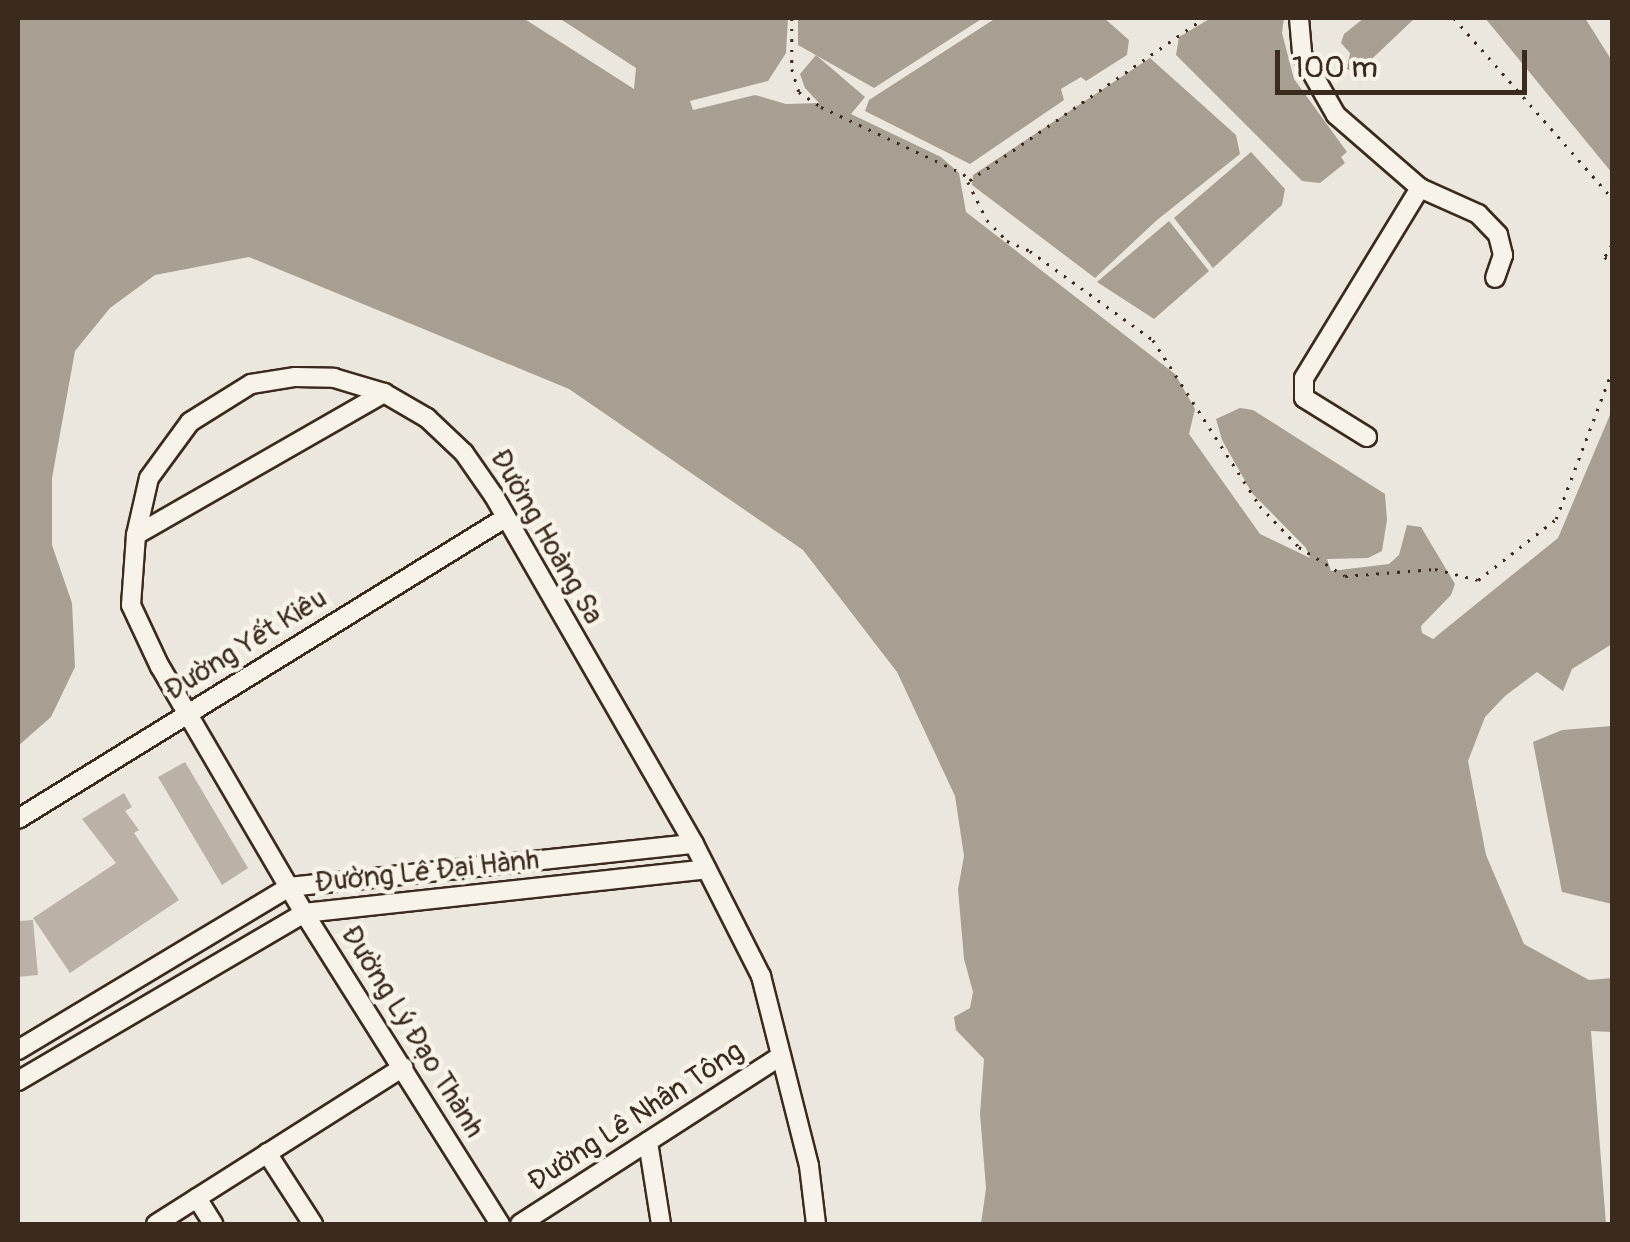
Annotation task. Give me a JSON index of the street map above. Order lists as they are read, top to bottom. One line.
{"streets":{"street":["Đường Hoàng Sa","Đường Yết Kiêu","Đường Lê Đại Hành","Đường Lý Đạo Thành","Đường Lê Nhân Tông"]},"crossings":[["Đường Hoàng Sa","Đường Yết Kiêu"],["Đường Hoàng Sa","Đường Lê Đại Hành"],["Đường Hoàng Sa","Đường Lý Đạo Thành"],["Đường Hoàng Sa","Đường Lê Nhân Tông"],["Đường Yết Kiêu","Đường Lý Đạo Thành"],["Đường Lê Đại Hành","Đường Lý Đạo Thành"]],"scale_bar":"100 m"}
